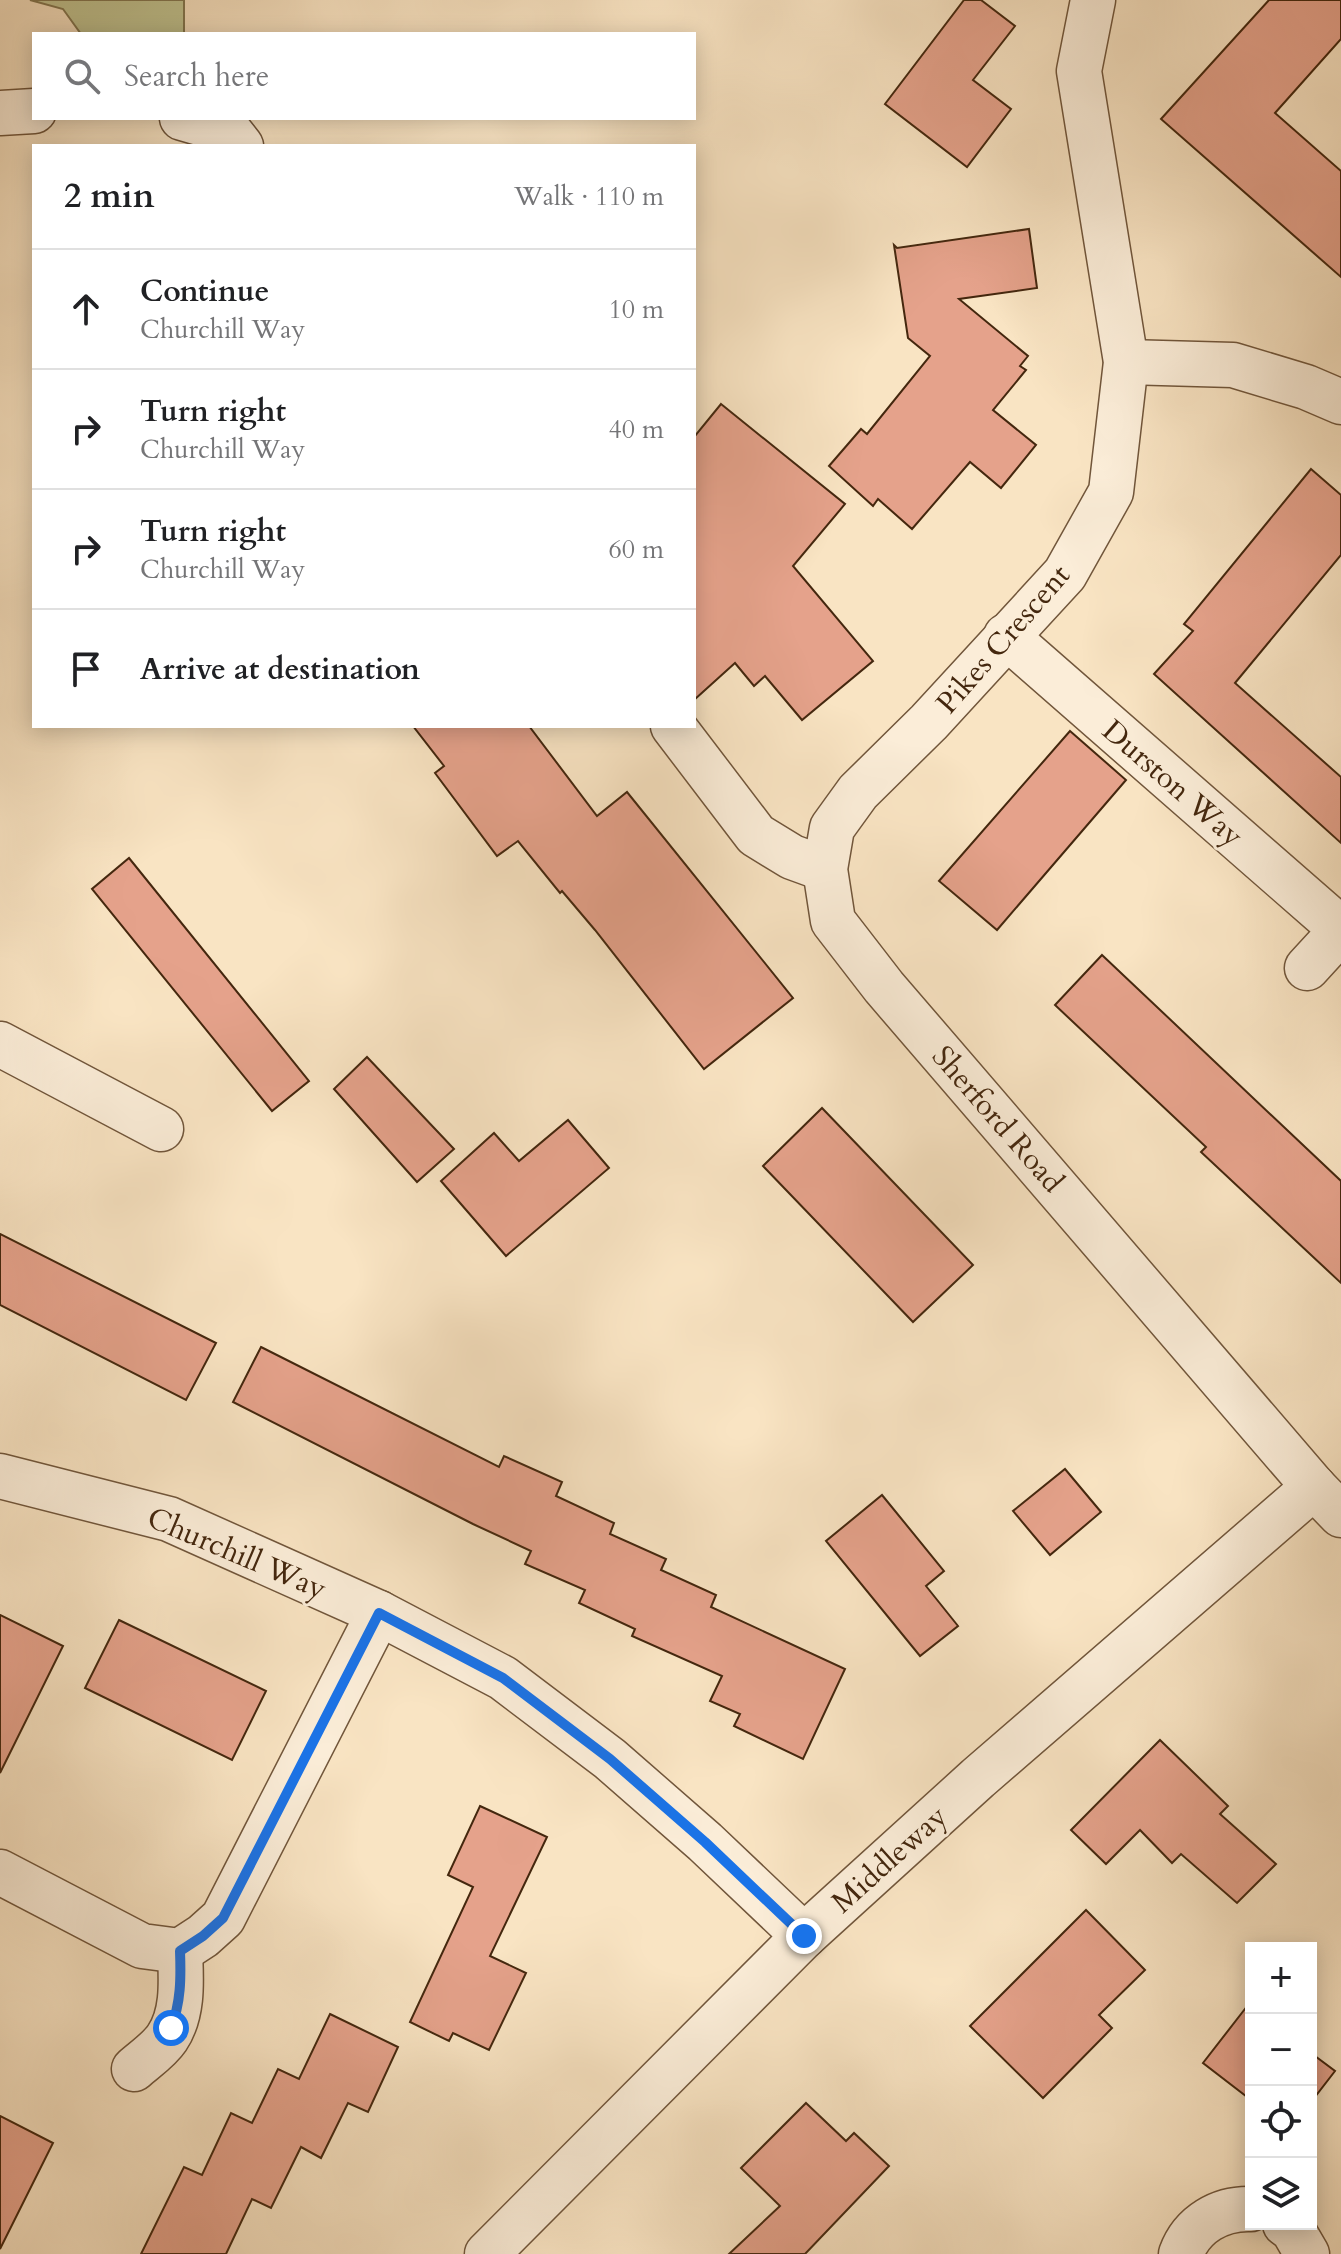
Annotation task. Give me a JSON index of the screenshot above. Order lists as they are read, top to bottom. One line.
{"streets":{"street":["Pikes Crescent","Durston Way","Sherford Road","Churchill Way","Middleway"]},"crossings":[["Pikes Crescent","Durston Way"],["Pikes Crescent","Sherford Road"],["Sherford Road","Middleway"],["Churchill Way","Middleway"]],"page":{"search":"Search here","heading":["2 min","Walk · 110 m"],"list":[["Continue","Churchill Way","10 m"],["Turn right","Churchill Way","40 m"],["Turn right","Churchill Way","60 m"],"Arrive at destination"],"map_buttons":["+","−"]}}
